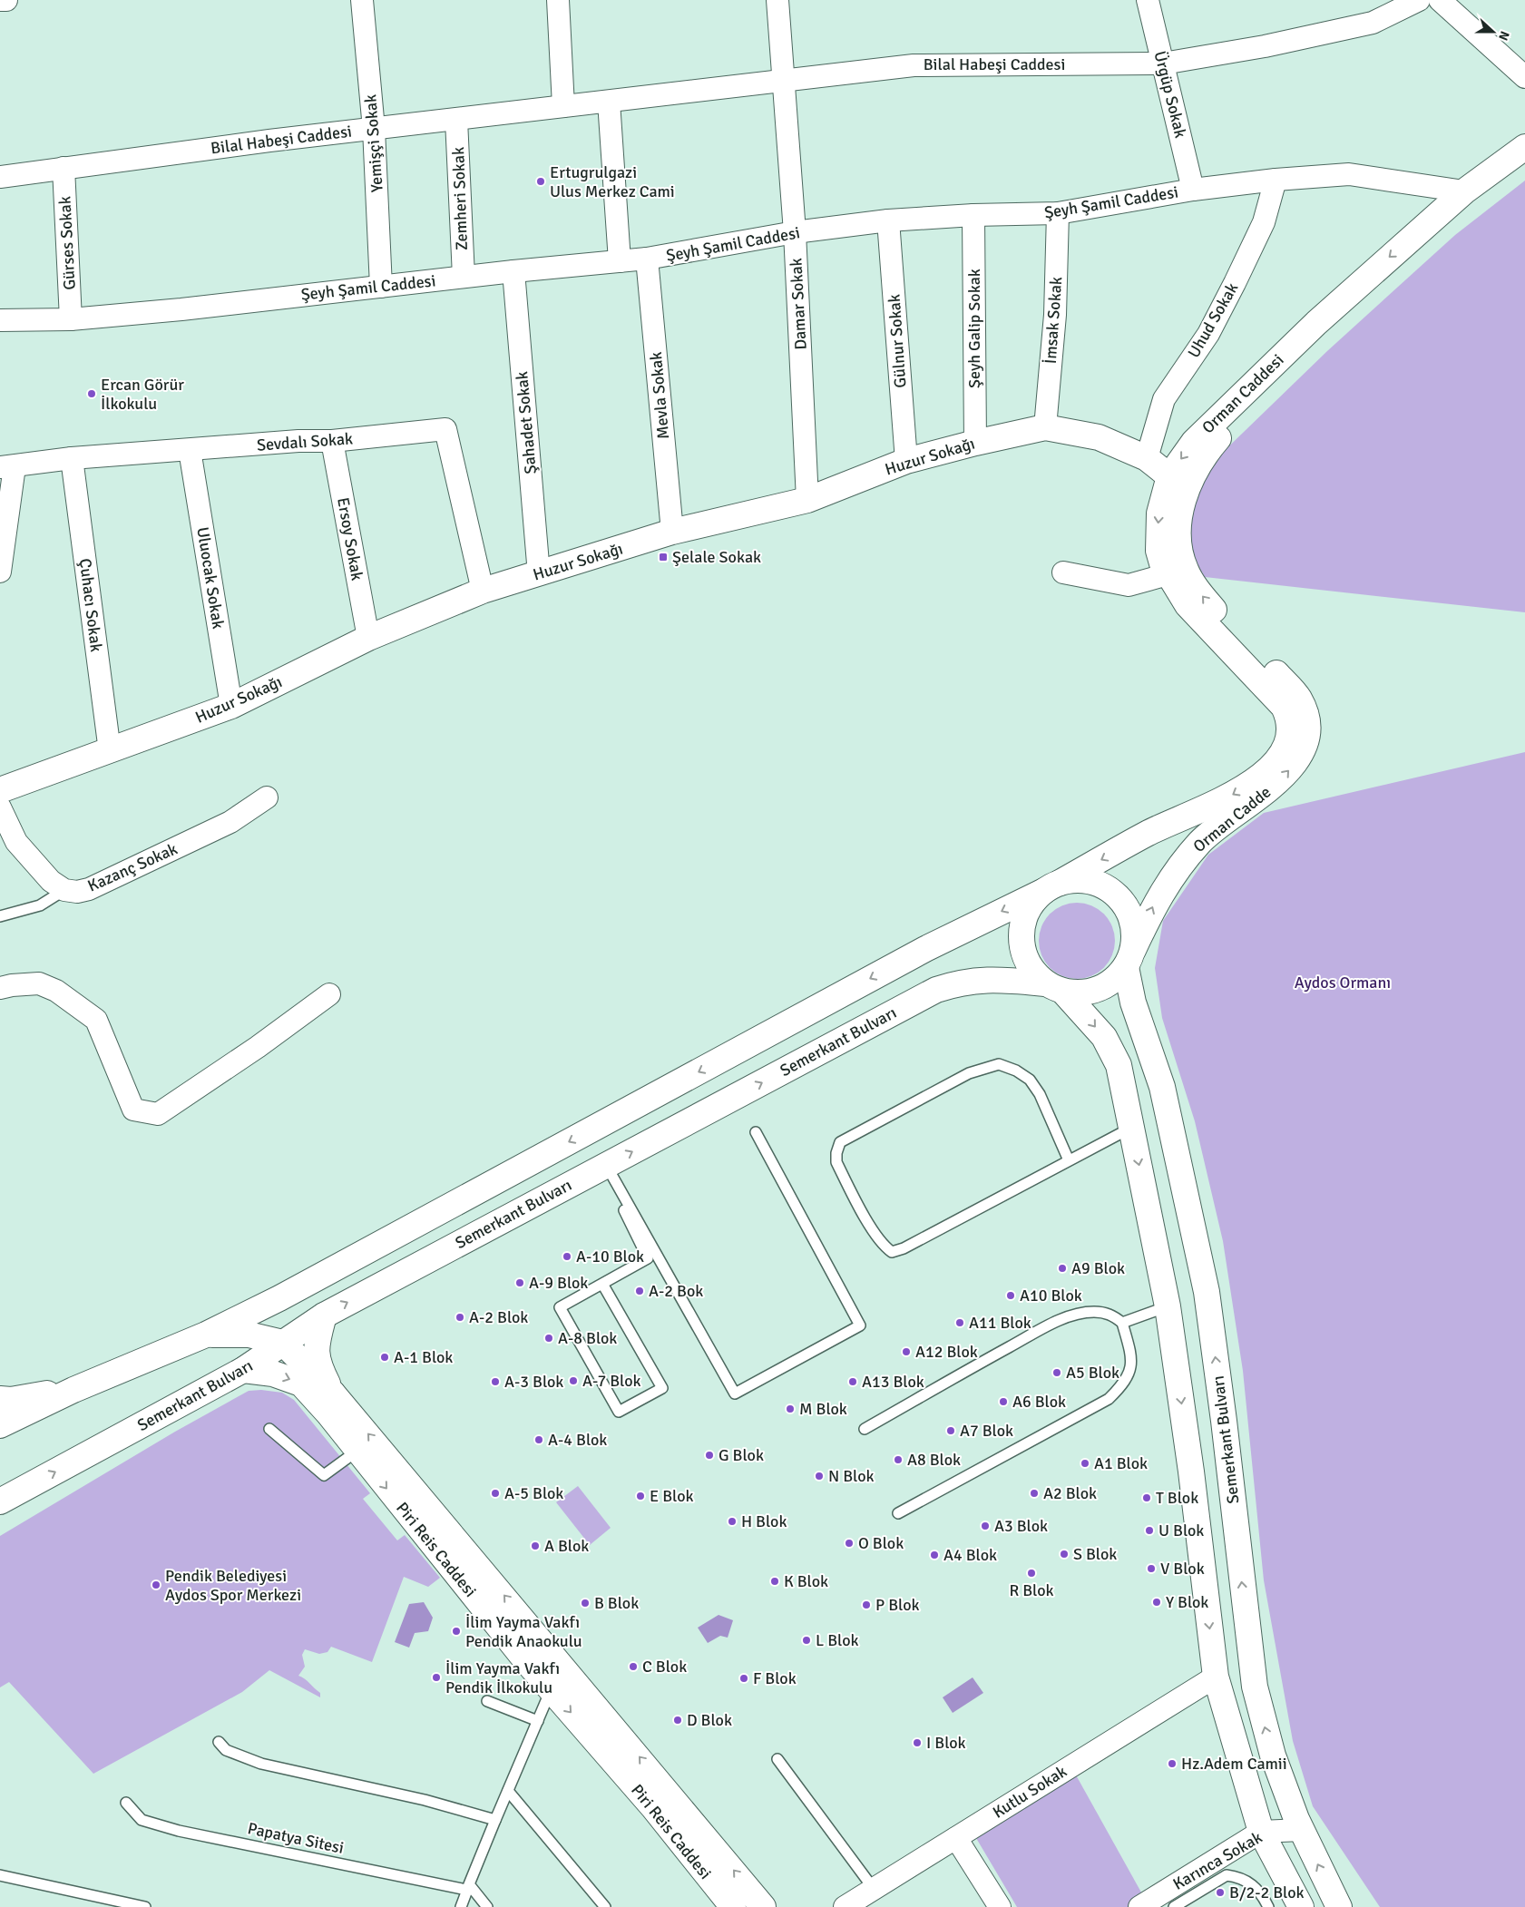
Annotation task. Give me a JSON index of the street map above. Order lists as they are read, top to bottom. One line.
{"streets":{"main road":["Orman Caddesi","Huzur Sokağı","Orman Cadde","Semerkant Bulvarı","Piri Reis Caddesi"],"street":["Bilal Habeşi Caddesi","Ürgüp Sokak","Yemişçi Sokak","Zemheri Sokak","Şeyh Şamil Caddesi","Gürses Sokak","Damar Sokak","İmsak Sokak","Uhud Sokak","Şeyh Galip Sokak","Gülnur Sokak","Mevla Sokak","Şahadet Sokak","Sevdalı Sokak","Ersoy Sokak","Uluocak Sokak","Çuhacı Sokak","Kazanç Sokak","Kutlu Sokak","Karınca Sokak"],"lane":["Papatya Sitesi"]},"crossings":[["Bilal Habeşi Caddesi","Ürgüp Sokak"],["Bilal Habeşi Caddesi","Yemişçi Sokak"],["Bilal Habeşi Caddesi","Zemheri Sokak"],["Bilal Habeşi Caddesi","Gürses Sokak"],["Bilal Habeşi Caddesi","Damar Sokak"],["Ürgüp Sokak","Şeyh Şamil Caddesi"],["Yemişçi Sokak","Şeyh Şamil Caddesi"],["Zemheri Sokak","Şeyh Şamil Caddesi"],["Şeyh Şamil Caddesi","Gürses Sokak"],["Şeyh Şamil Caddesi","Damar Sokak"],["Şeyh Şamil Caddesi","İmsak Sokak"],["Şeyh Şamil Caddesi","Uhud Sokak"],["Şeyh Şamil Caddesi","Şeyh Galip Sokak"],["Şeyh Şamil Caddesi","Gülnur Sokak"],["Şeyh Şamil Caddesi","Orman Caddesi"],["Şeyh Şamil Caddesi","Mevla Sokak"],["Şeyh Şamil Caddesi","Şahadet Sokak"],["Damar Sokak","Huzur Sokağı"],["İmsak Sokak","Huzur Sokağı"],["Uhud Sokak","Huzur Sokağı"],["Şeyh Galip Sokak","Huzur Sokağı"],["Gülnur Sokak","Huzur Sokağı"],["Orman Caddesi","Huzur Sokağı"],["Orman Caddesi","Orman Cadde"],["Mevla Sokak","Huzur Sokağı"],["Şahadet Sokak","Huzur Sokağı"],["Sevdalı Sokak","Huzur Sokağı"],["Sevdalı Sokak","Ersoy Sokak"],["Sevdalı Sokak","Uluocak Sokak"],["Sevdalı Sokak","Çuhacı Sokak"],["Huzur Sokağı","Ersoy Sokak"],["Huzur Sokağı","Uluocak Sokak"],["Huzur Sokağı","Çuhacı Sokak"],["Orman Cadde","Semerkant Bulvarı"],["Semerkant Bulvarı","Piri Reis Caddesi"],["Semerkant Bulvarı","Karınca Sokak"]],"parks":["Aydos Ormanı"],"places":{"other":["Ertugrulgazi Ulus Merkez Cami","Ercan Görür İlkokulu","A-10 Blok","A9 Blok","A-9 Blok","A-2 Bok","A10 Blok","A-2 Blok","A11 Blok","A-8 Blok","A12 Blok","A-1 Blok","A5 Blok","A-7 Blok","A-3 Blok","A13 Blok","A6 Blok","M Blok","A7 Blok","A-4 Blok","G Blok","A8 Blok","A1 Blok","N Blok","A-5 Blok","A2 Blok","E Blok","T Blok","H Blok","A3 Blok","U Blok","O Blok","A Blok","S Blok","A4 Blok","V Blok","R Blok","K Blok","Pendik Belediyesi Aydos Spor Merkezi","Y Blok","B Blok","P Blok","İlim Yayma Vakfı Pendik Anaokulu","L Blok","C Blok","İlim Yayma Vakfı Pendik İlkokulu","F Blok","D Blok","I Blok","Hz.Adem Camii","B/2-2 Blok"],"transit":["Şelale Sokak"]},"north":"right"}
